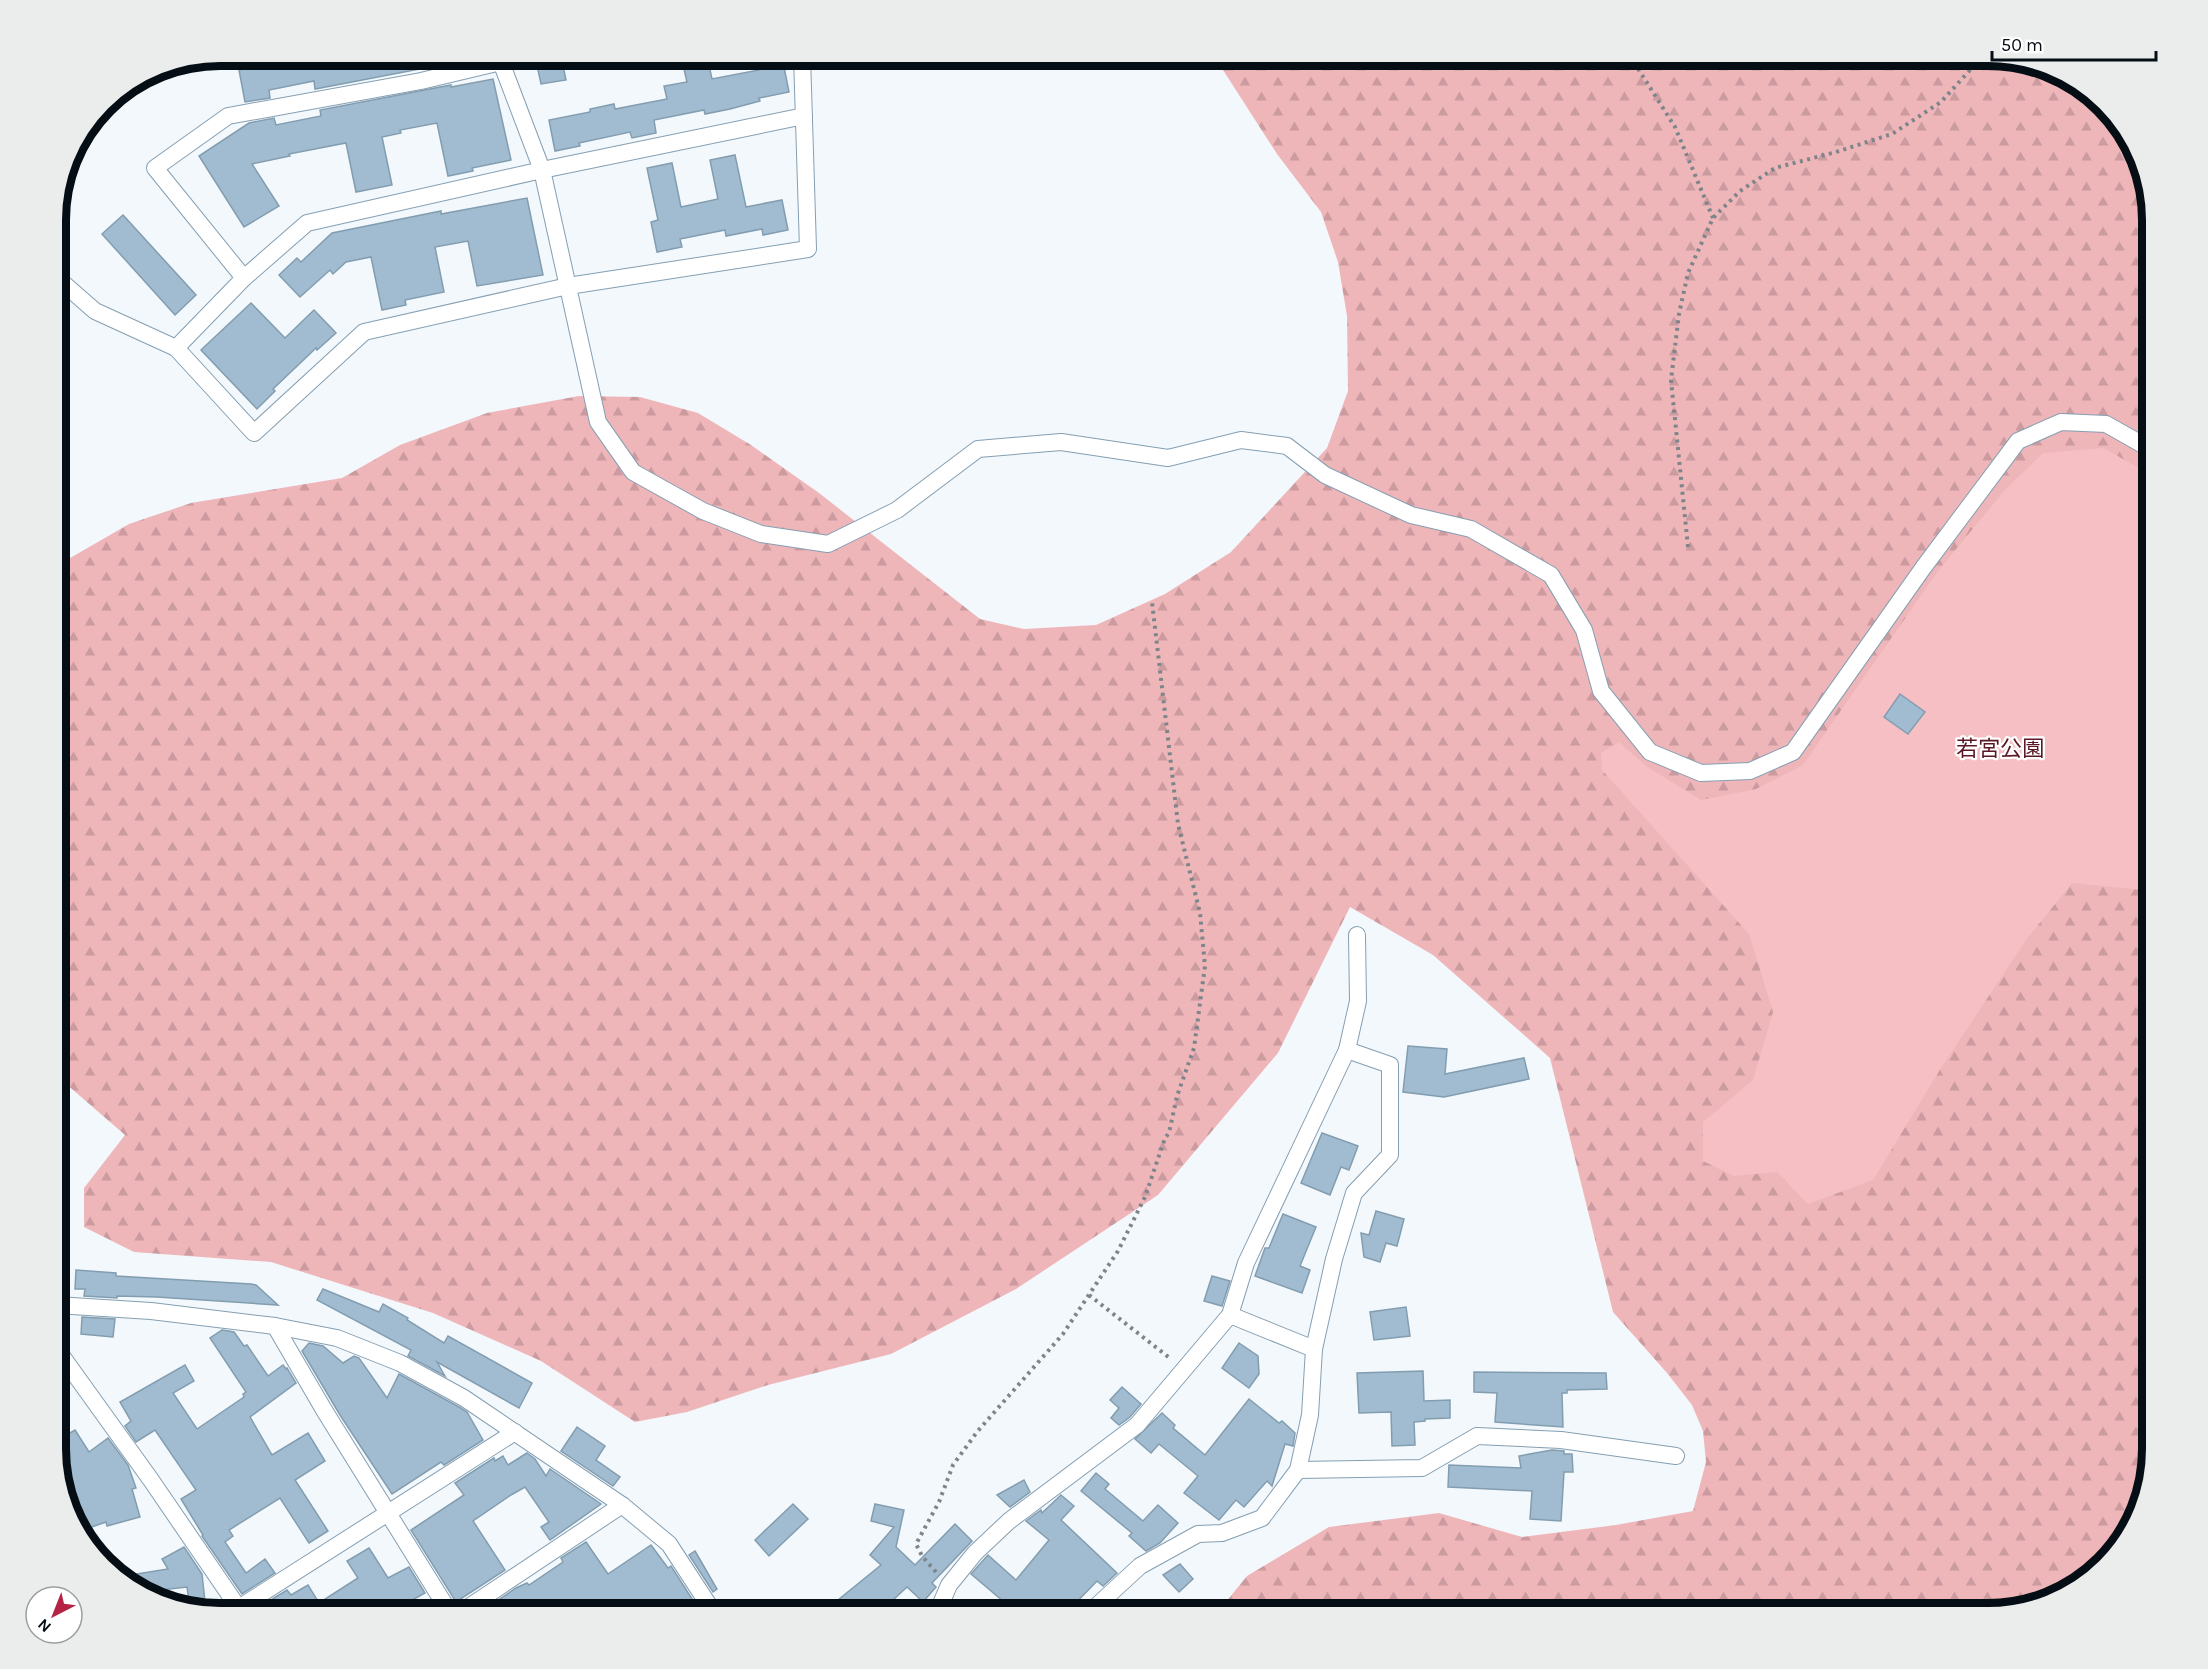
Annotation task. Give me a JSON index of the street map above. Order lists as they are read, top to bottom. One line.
{"parks":["若宮公園"],"scale_bar":"50 m","north":"bottom left"}
